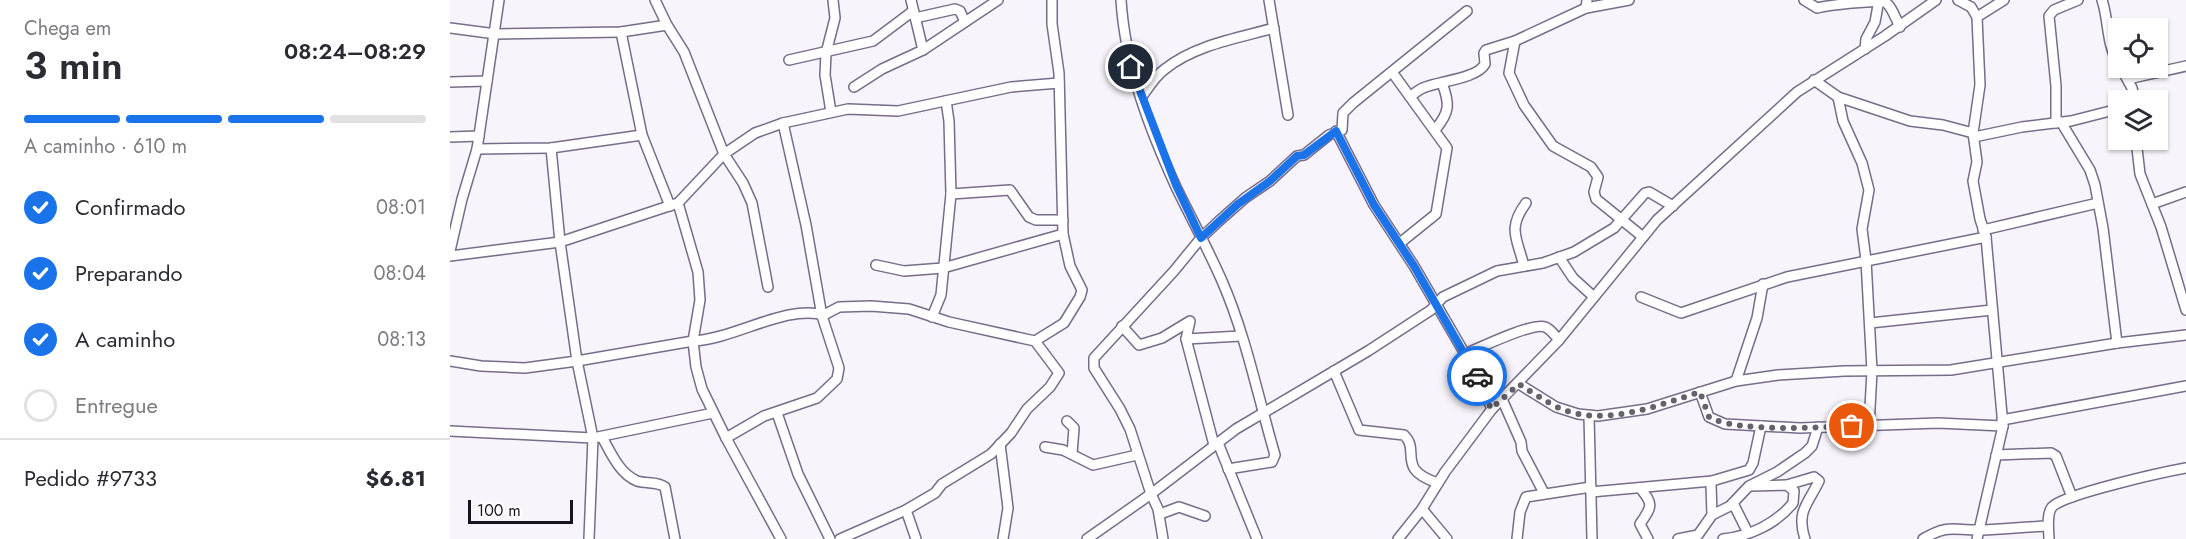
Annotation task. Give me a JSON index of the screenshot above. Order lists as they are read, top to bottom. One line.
{"scale_bar":"100 m","page":{"heading":["3 min","Chega em","08:24–08:29"],"panel":["Pedido #9733","$6.81"],"bar":"A caminho · 610 m","list":[["Confirmado","08:01"],["Preparando","08:04"],["A caminho","08:13"],"Entregue"],"scale":"100 m"}}
